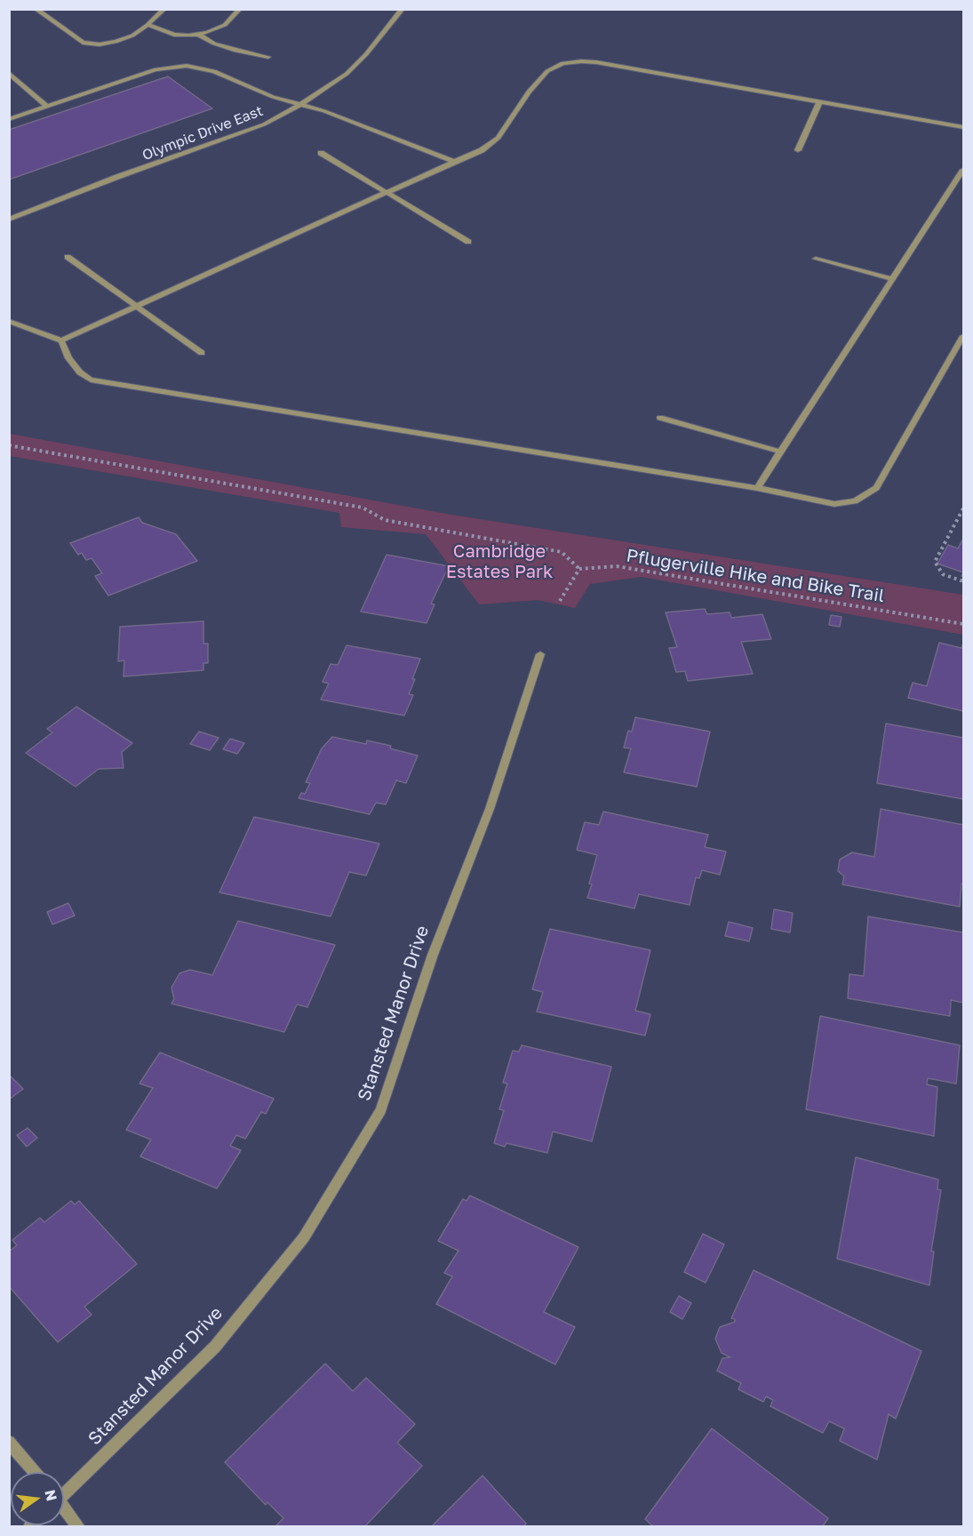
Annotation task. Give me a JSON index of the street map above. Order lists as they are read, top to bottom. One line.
{"streets":{"street":["Olympic Drive East","Stansted Manor Drive"],"path":["Pflugerville Hike and Bike Trail"]},"parks":["Cambridge Estates Park"],"north":"right"}
